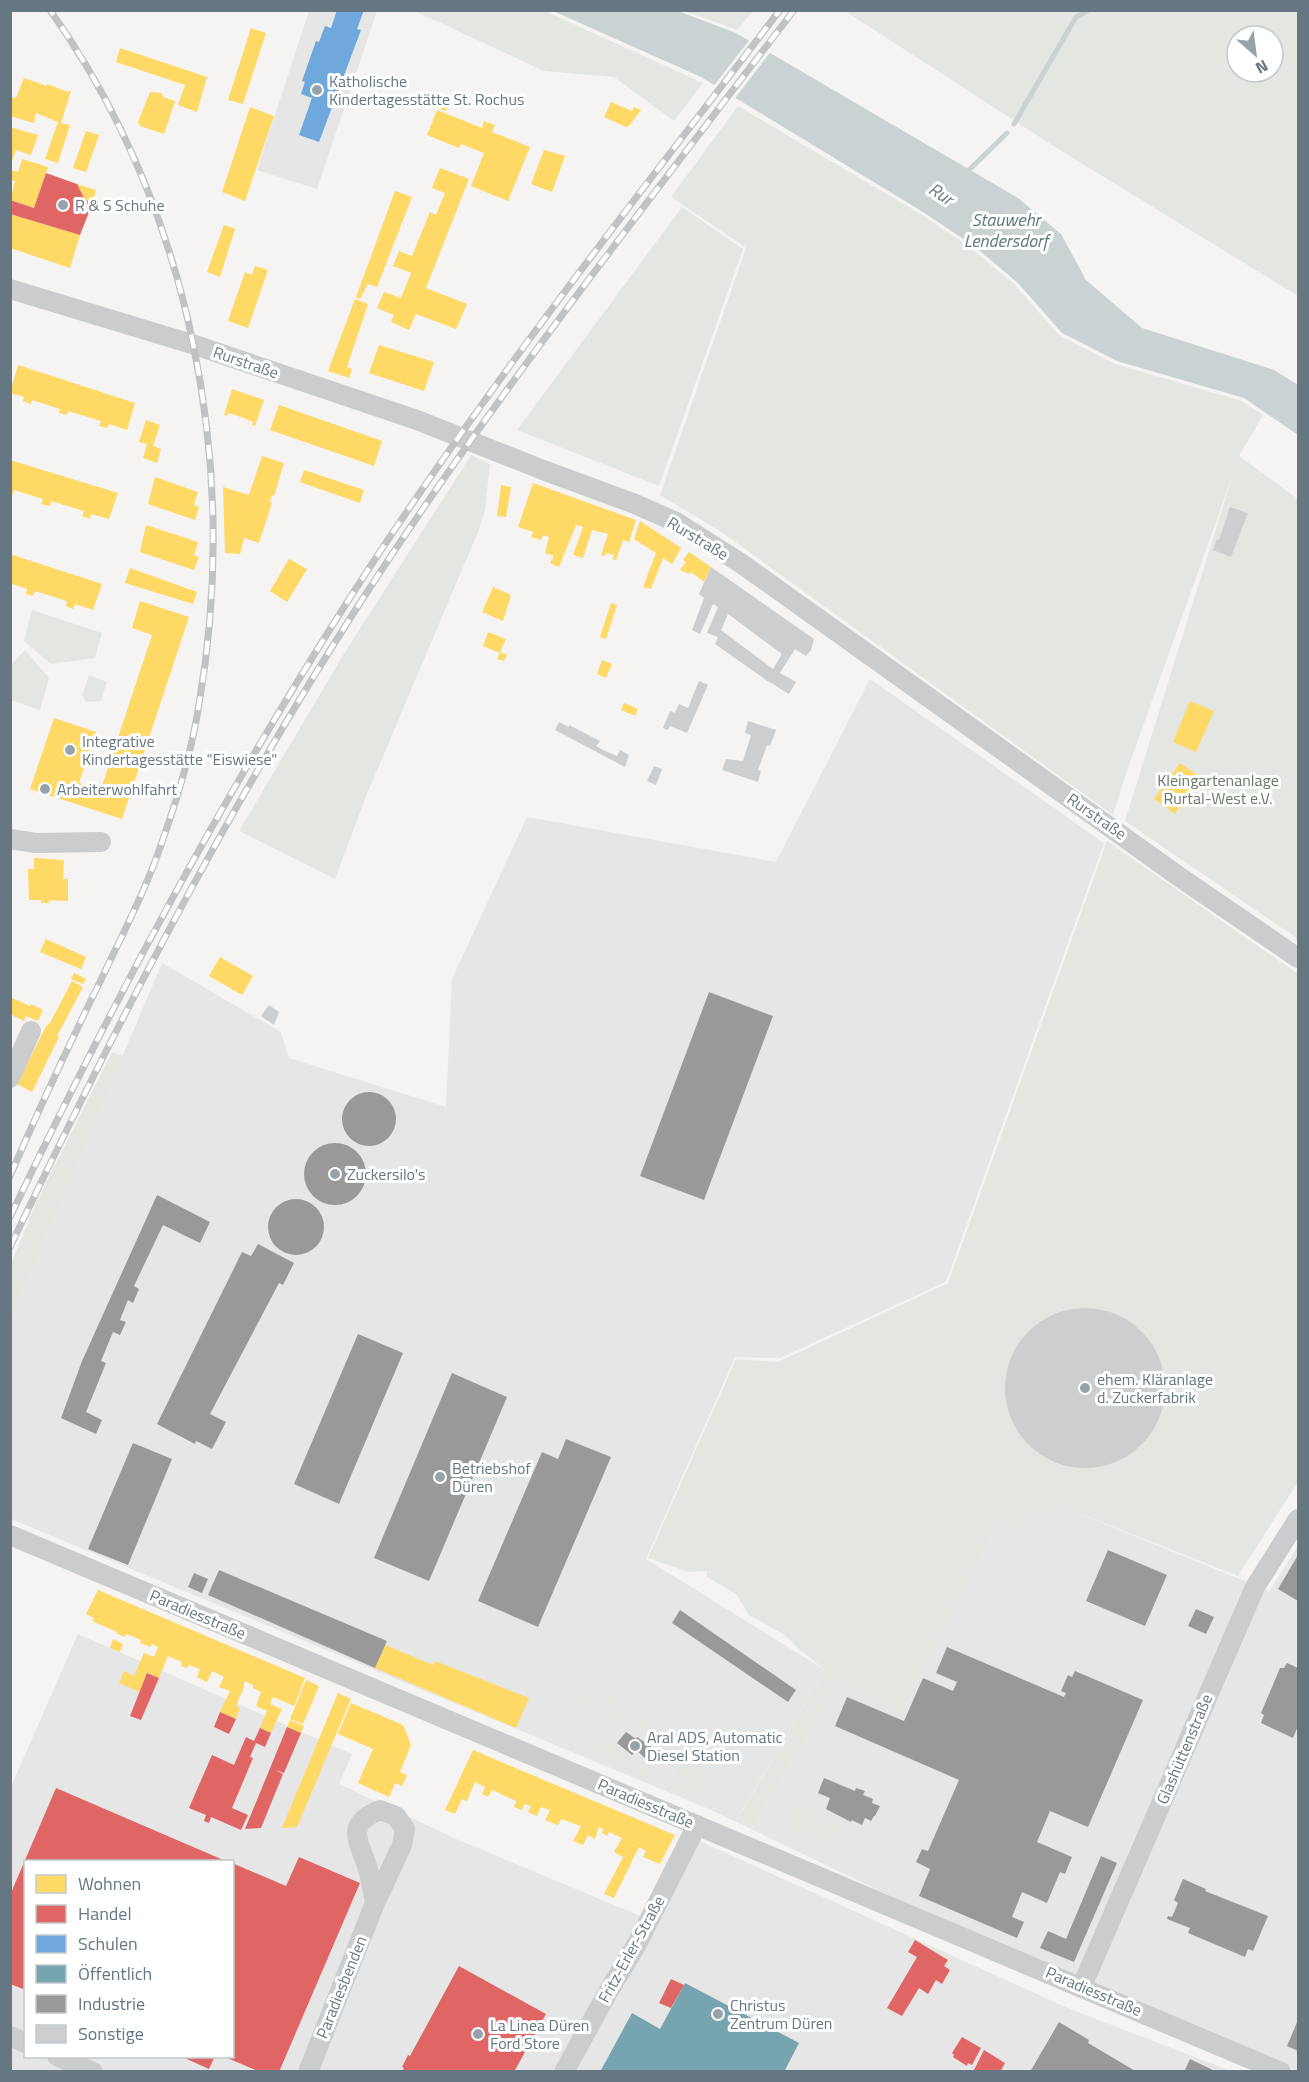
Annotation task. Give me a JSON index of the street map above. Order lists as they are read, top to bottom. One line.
{"streets":{"street":["Rurstraße","Paradiesstraße","Glashüttenstraße","Fritz-Erler-Straße","Paradiesbenden"]},"crossings":[["Paradiesstraße","Glashüttenstraße"],["Paradiesstraße","Fritz-Erler-Straße"]],"water":["Rur","Stauwehr Lendersdorf"],"parks":["Kleingartenanlage Rurtal-West e.V."],"places":["Katholische Kindertagesstätte St. Rochus","R & S Schuhe","Integrative Kindertagesstätte \"Eiswiese\"","Arbeiterwohlfahrt","Zuckersilo's","ehem. Kläranlage d. Zuckerfabrik","Betriebshof Düren","Aral ADS, Automatic Diesel Station","Christus Zentrum Düren","La Linea Düren Ford Store"],"legend":["Wohnen","Handel","Schulen","Öffentlich","Industrie","Sonstige"],"north":"bottom right"}
